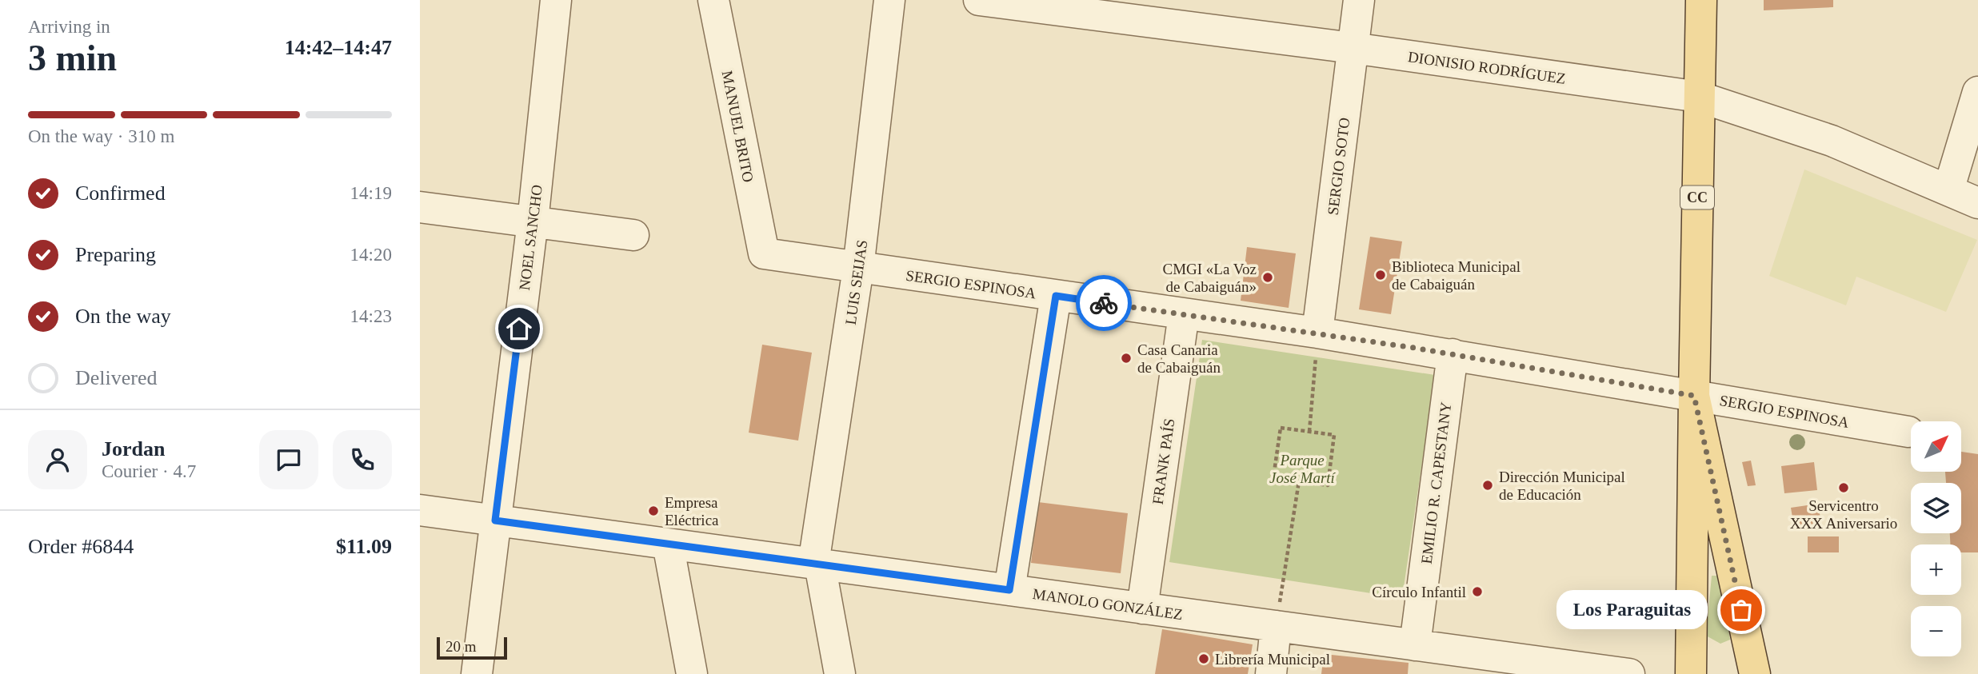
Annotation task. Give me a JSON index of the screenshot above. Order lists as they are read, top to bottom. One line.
{"streets":{"main road":["CC"],"street":["DIONISIO RODRÍGUEZ","MANUEL BRITO","SERGIO SOTO","NOEL SANCHO","LUIS SEIJAS","SERGIO ESPINOSA","FRANK PAÍS","EMILIO R. CAPESTANY","MANOLO GONZÁLEZ"]},"crossings":[["DIONISIO RODRÍGUEZ","SERGIO SOTO"],["DIONISIO RODRÍGUEZ","CC"],["MANUEL BRITO","SERGIO ESPINOSA"],["SERGIO SOTO","SERGIO ESPINOSA"],["CC","SERGIO ESPINOSA"],["NOEL SANCHO","MANOLO GONZÁLEZ"],["LUIS SEIJAS","SERGIO ESPINOSA"],["LUIS SEIJAS","MANOLO GONZÁLEZ"],["SERGIO ESPINOSA","FRANK PAÍS"],["SERGIO ESPINOSA","EMILIO R. CAPESTANY"],["FRANK PAÍS","MANOLO GONZÁLEZ"],["EMILIO R. CAPESTANY","MANOLO GONZÁLEZ"]],"parks":["Parque José Martí"],"places":["Biblioteca Municipal de Cabaiguán","CMGI «La Voz de Cabaiguán»","Casa Canaria de Cabaiguán","Dirección Municipal de Educación","Servicentro XXX Aniversario","Empresa Eléctrica","Círculo Infantil","Los Paraguitas","Librería Municipal"],"scale_bar":"20 m","north":"top right","page":{"heading":["3 min","Arriving in","14:42–14:47"],"panel":["Jordan","Courier · 4.7","Order #6844","$11.09"],"bar":"On the way · 310 m","list":[["Confirmed","14:19"],["Preparing","14:20"],["On the way","14:23"],"Delivered"],"map_buttons":["+","−"],"bubble":"Los Paraguitas","scale":"20 m"}}
